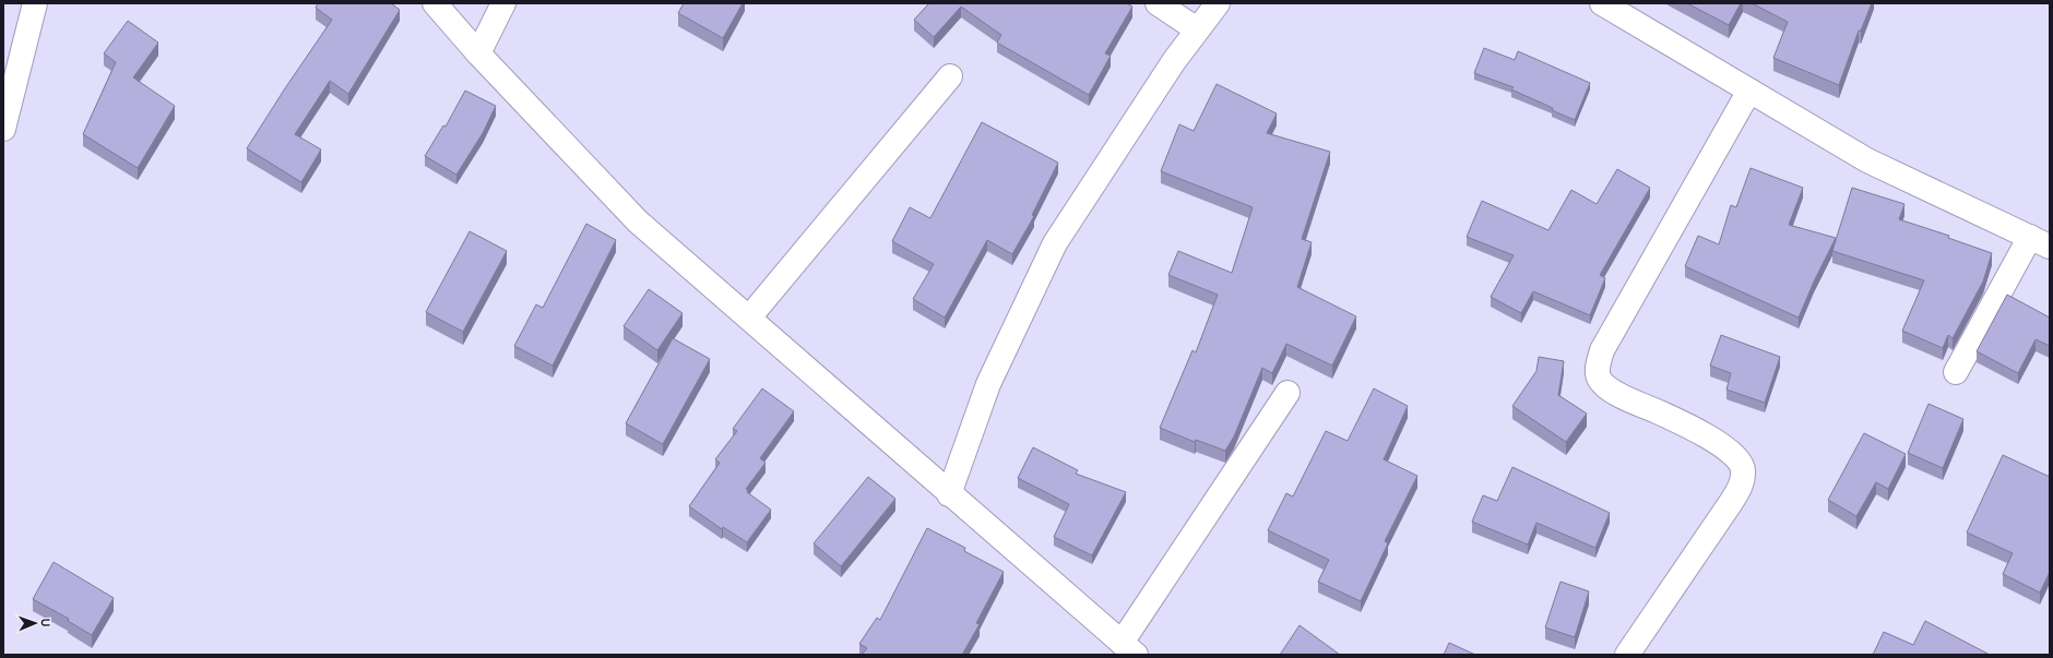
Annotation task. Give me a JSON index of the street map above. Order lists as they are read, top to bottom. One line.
{"north":"right"}
